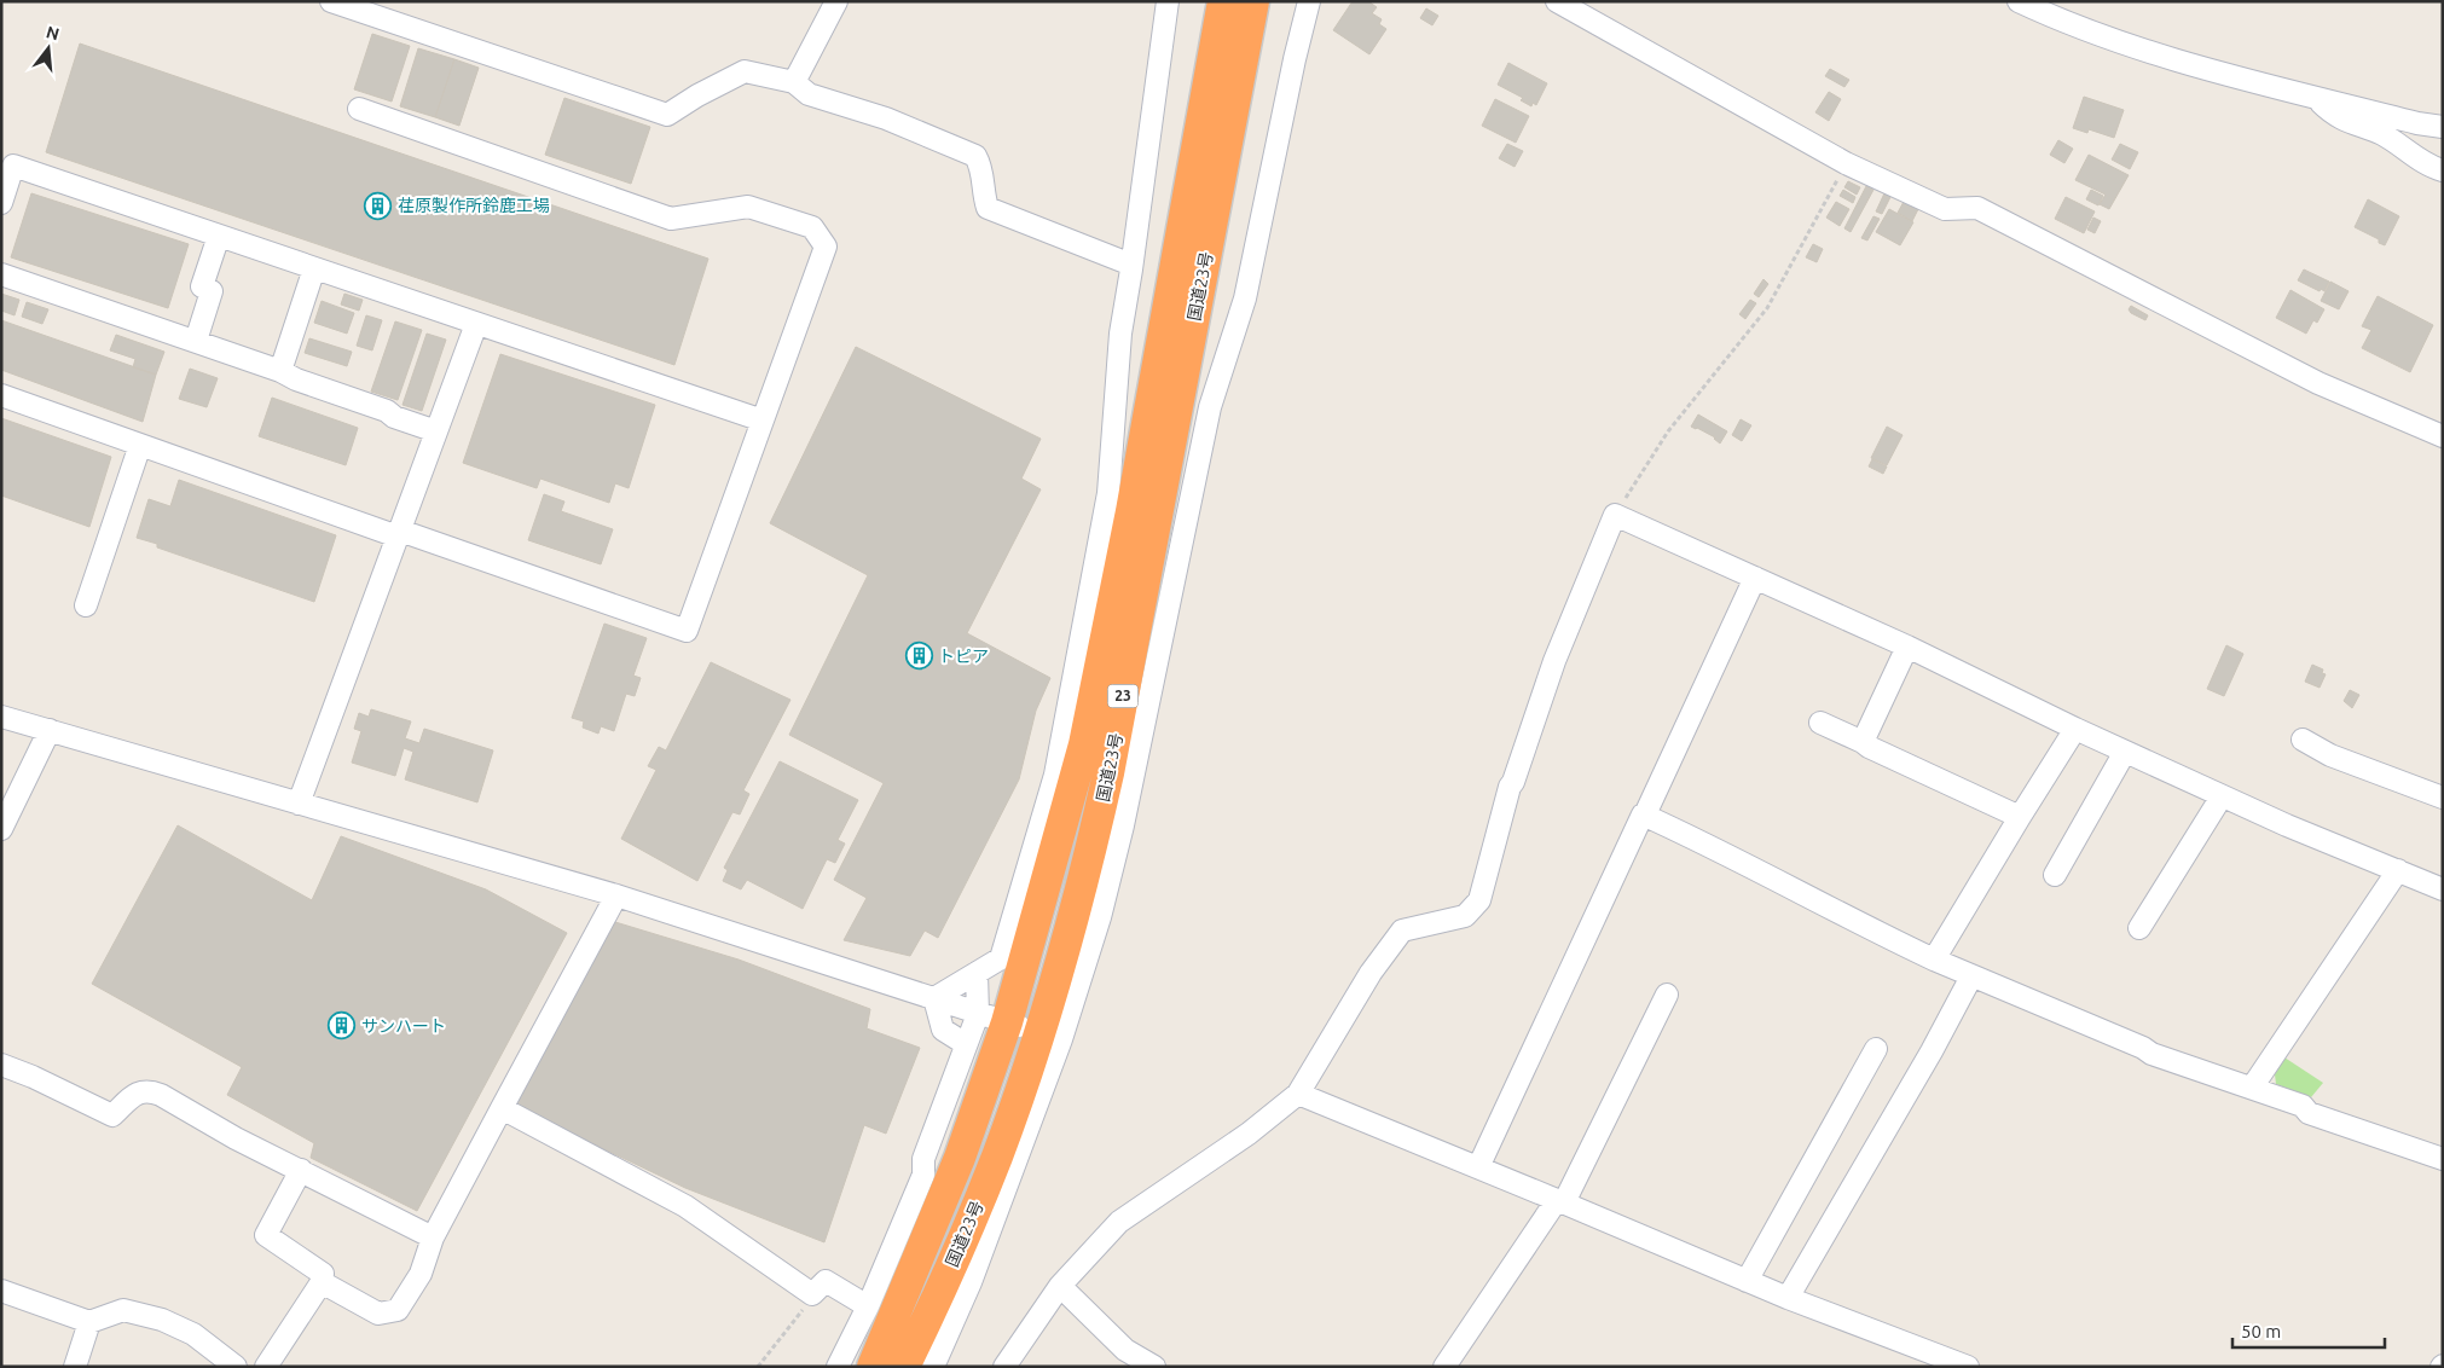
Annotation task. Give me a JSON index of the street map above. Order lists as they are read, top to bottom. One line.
{"streets":{"highway":["国道23号","23"]},"places":{"building":["荏原製作所鈴鹿工場","トピア","サンハート"]},"scale_bar":"50 m","north":"top"}
